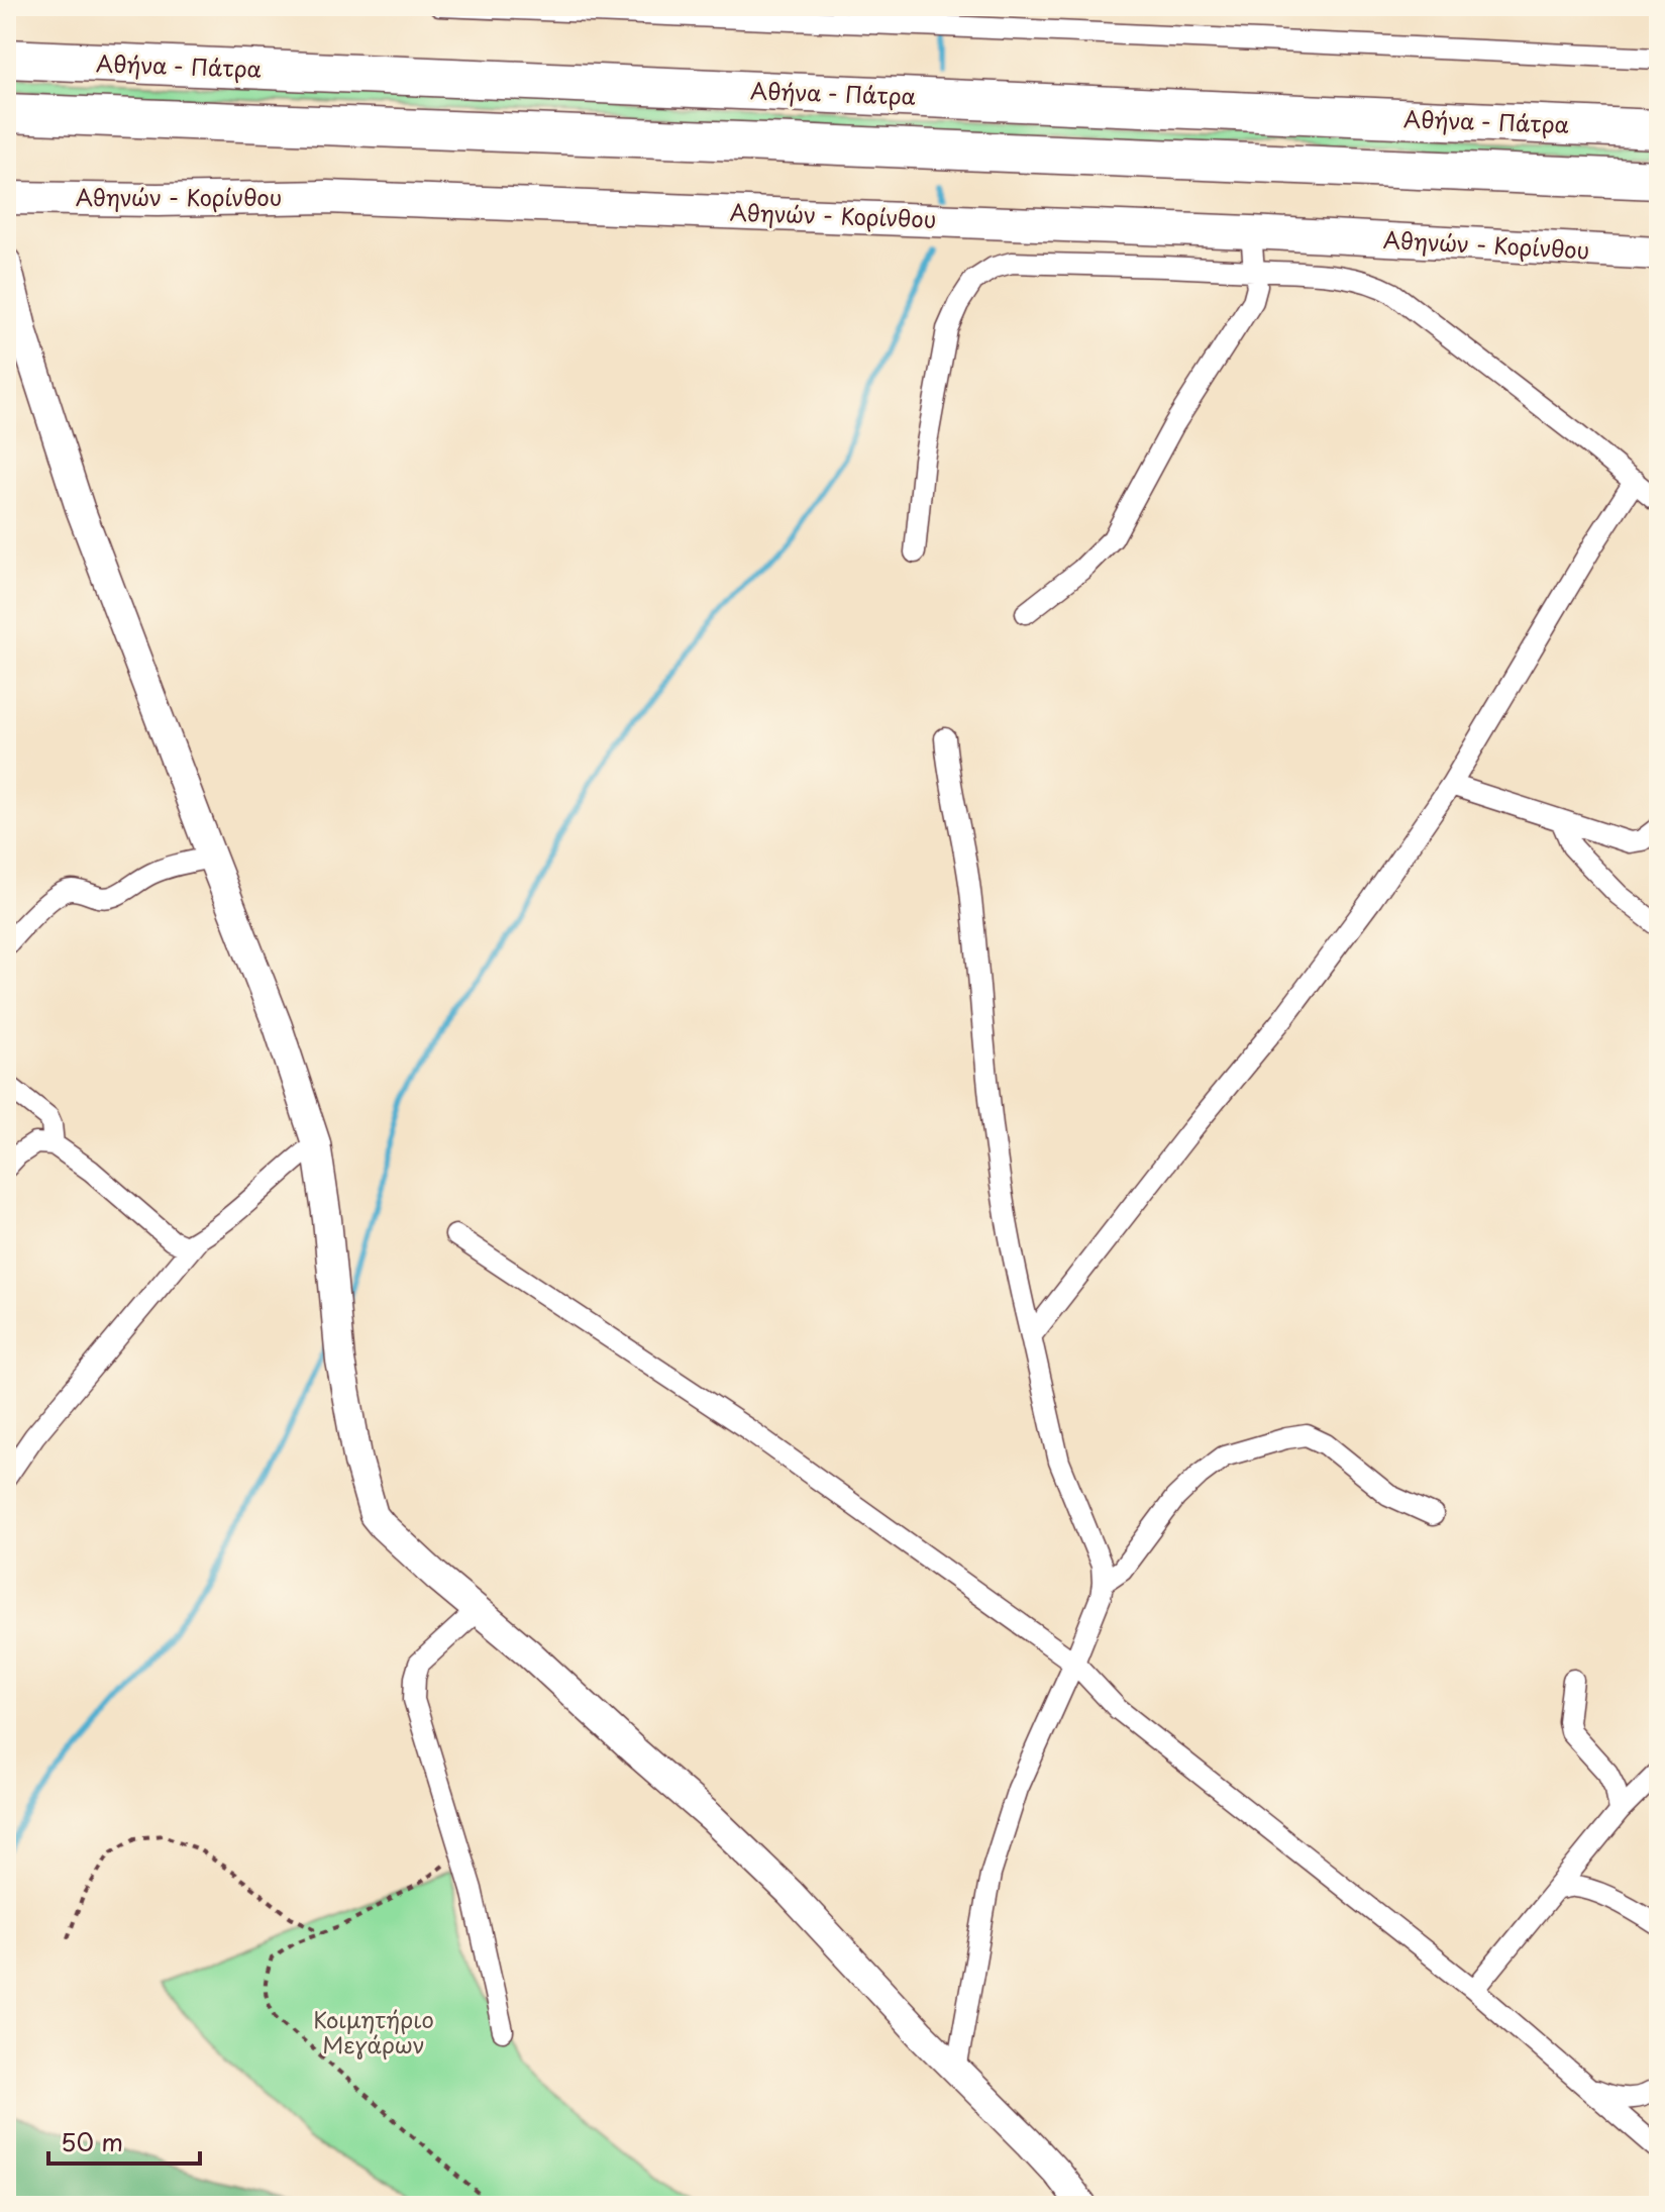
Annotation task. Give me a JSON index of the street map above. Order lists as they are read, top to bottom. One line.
{"streets":{"highway":["Αθήνα - Πάτρα"],"main road":["Αθηνών - Κορίνθου"]},"parks":["Κοιμητήριο Μεγάρων"],"scale_bar":"50 m"}
